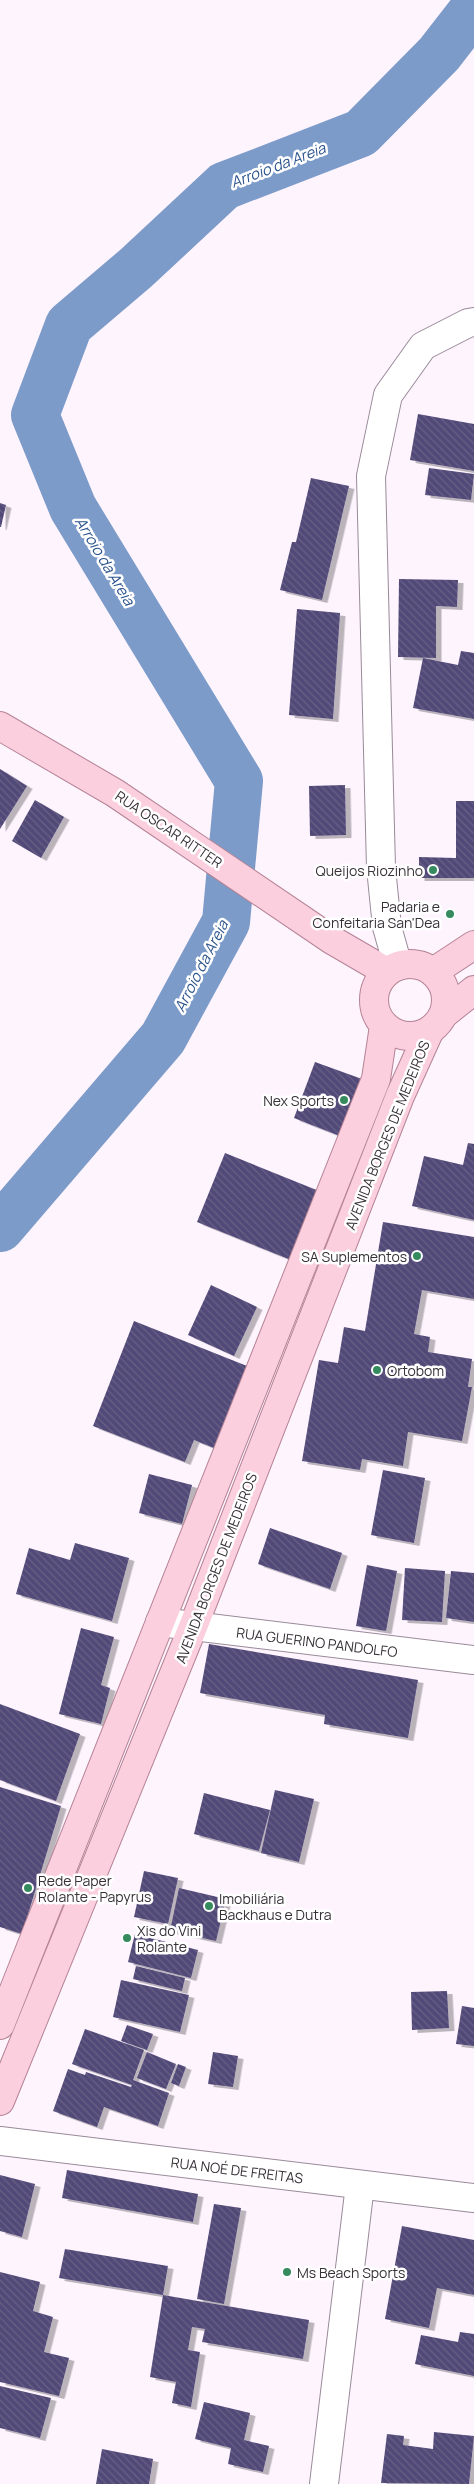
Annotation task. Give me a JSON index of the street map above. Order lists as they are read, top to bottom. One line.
{"streets":{"main road":["RUA OSCAR RITTER","AVENIDA BORGES DE MEDEIROS"],"street":["RUA GUERINO PANDOLFO","RUA NOÉ DE FREITAS"]},"crossings":[["RUA OSCAR RITTER","AVENIDA BORGES DE MEDEIROS"],["AVENIDA BORGES DE MEDEIROS","RUA GUERINO PANDOLFO"]],"water":["Arroio da Areia"],"places":["Queijos Riozinho","Padaria e Confeitaria San'Dea","Nex Sports","SA Suplementos","Ortobom","Rede Paper Rolante - Papyrus","Imobiliária Backhaus e Dutra","Xis do Vini Rolante","Ms Beach Sports"]}
